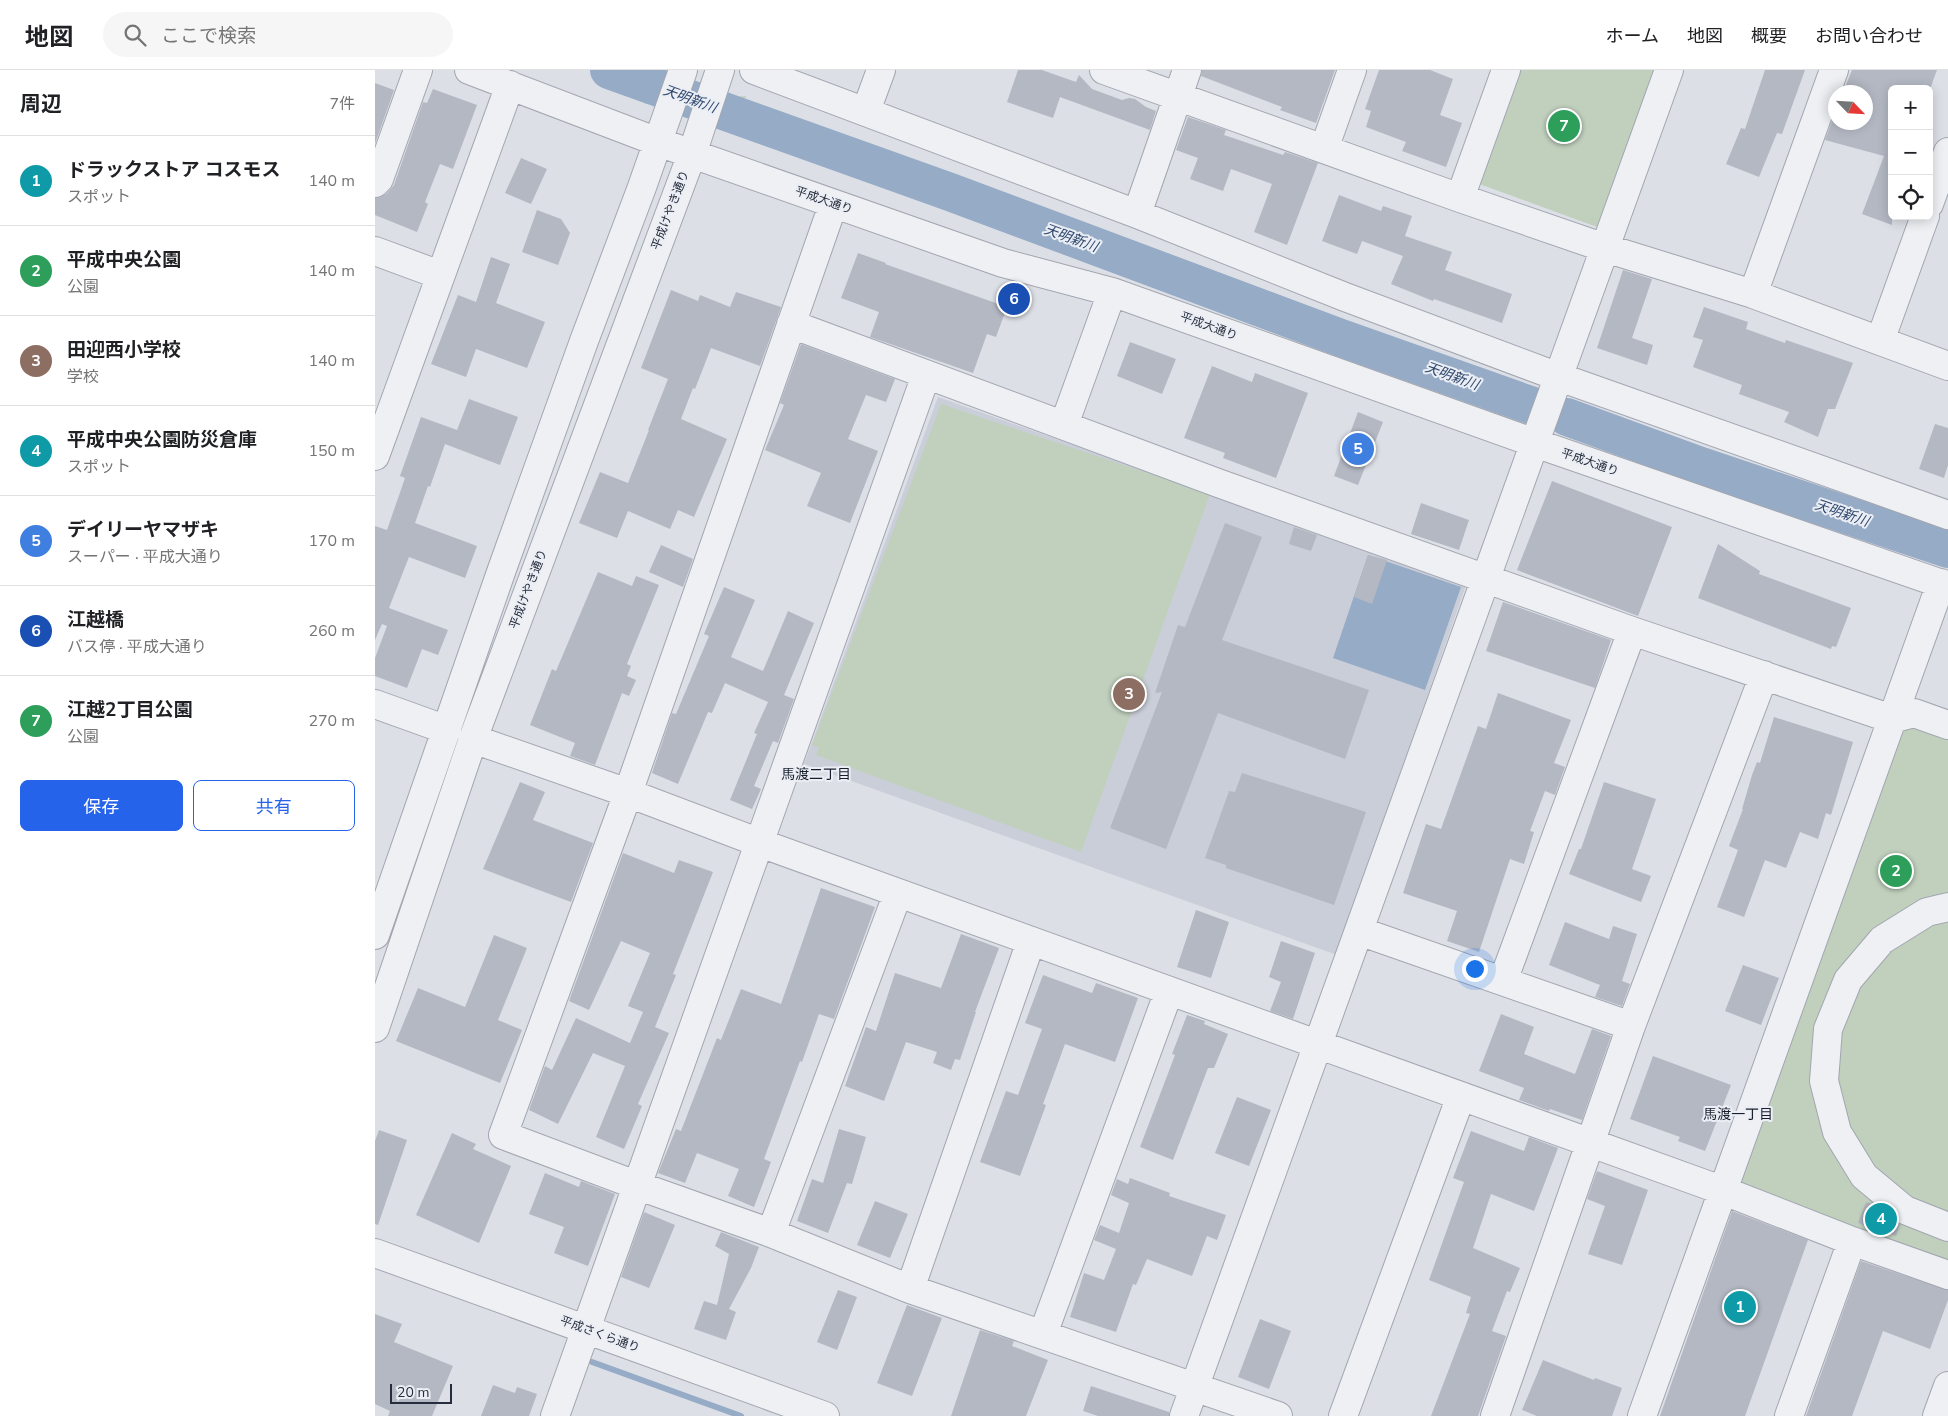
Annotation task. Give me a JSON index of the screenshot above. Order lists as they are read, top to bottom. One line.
{"streets":{"street":["平成大通り","平成けやき通り","平成さくら通り"]},"crossings":[["平成大通り","平成けやき通り"]],"districts":["馬渡二丁目","馬渡一丁目"],"water":["天明新川"],"scale_bar":"20 m","north":"bottom right","page":{"header":"地図","search":"ここで検索","nav":["ホーム","地図","概要","お問い合わせ"],"heading":["周辺","7件"],"map_buttons":["+","−"],"pins":["7","6","5","3","2","4","1"],"list":[{"mark":"1","name":"ドラックストア コスモス","note":"スポット","value":"140 m"},{"mark":"2","name":"平成中央公園","note":"公園","value":"140 m"},{"mark":"3","name":"田迎西小学校","note":"学校","value":"140 m"},{"mark":"4","name":"平成中央公園防災倉庫","note":"スポット","value":"150 m"},{"mark":"5","name":"デイリーヤマザキ","note":"スーパー · 平成大通り","value":"170 m"},{"mark":"6","name":"江越橋","note":"バス停 · 平成大通り","value":"260 m"},{"mark":"7","name":"江越2丁目公園","note":"公園","value":"270 m"}],"buttons":["保存","共有"],"scale":"20 m"}}
